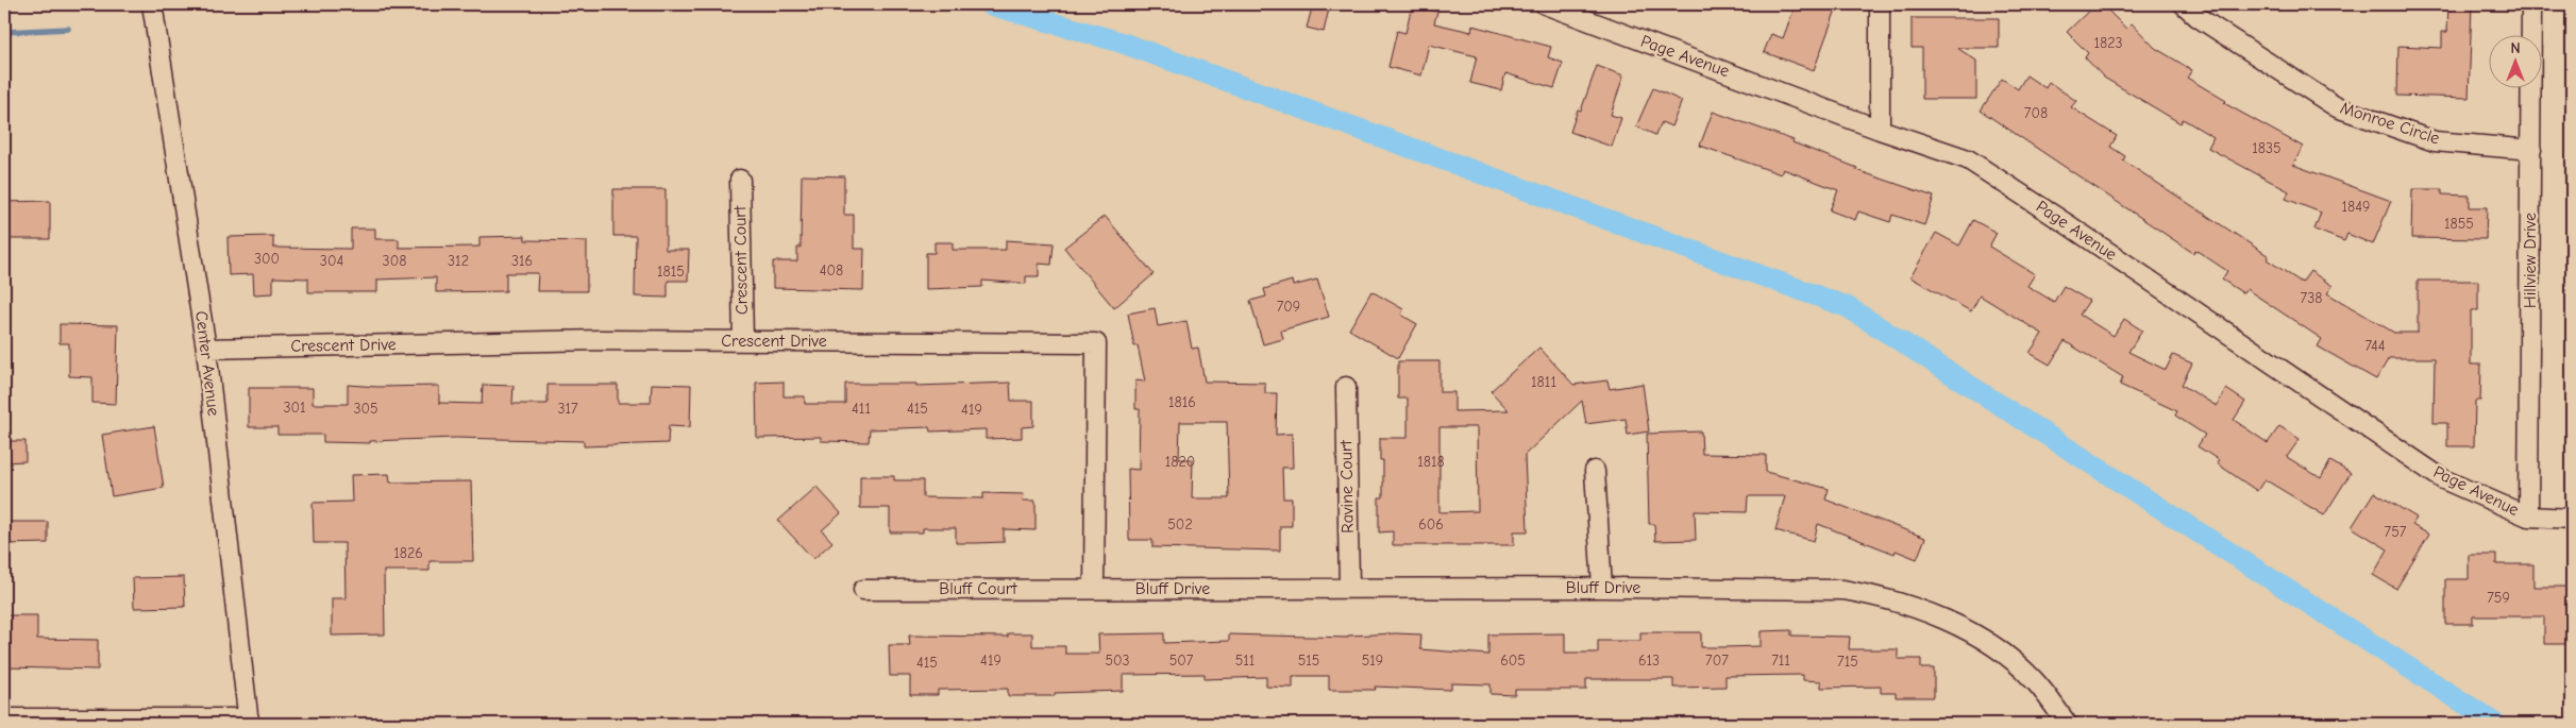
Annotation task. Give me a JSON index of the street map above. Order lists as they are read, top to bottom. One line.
{"streets":{"street":["Page Avenue","Monroe Circle","Crescent Court","Hillview Drive","Crescent Drive","Center Avenue","Ravine Court","Bluff Drive","Bluff Court"]},"crossings":[["Page Avenue","Hillview Drive"],["Monroe Circle","Hillview Drive"],["Crescent Court","Crescent Drive"],["Crescent Drive","Center Avenue"],["Crescent Drive","Bluff Drive"],["Crescent Drive","Bluff Court"],["Ravine Court","Bluff Drive"],["Bluff Drive","Bluff Court"]],"house_numbers":["1823","708","1835","1849","1855","300","304","308","312","316","408","1815","738","709","744","1811","1816","301","305","317","411","415","419","1820","1818","502","606","757","1826","759","419","503","507","511","515","519","605","613","707","711","715","415"],"north":"top"}
